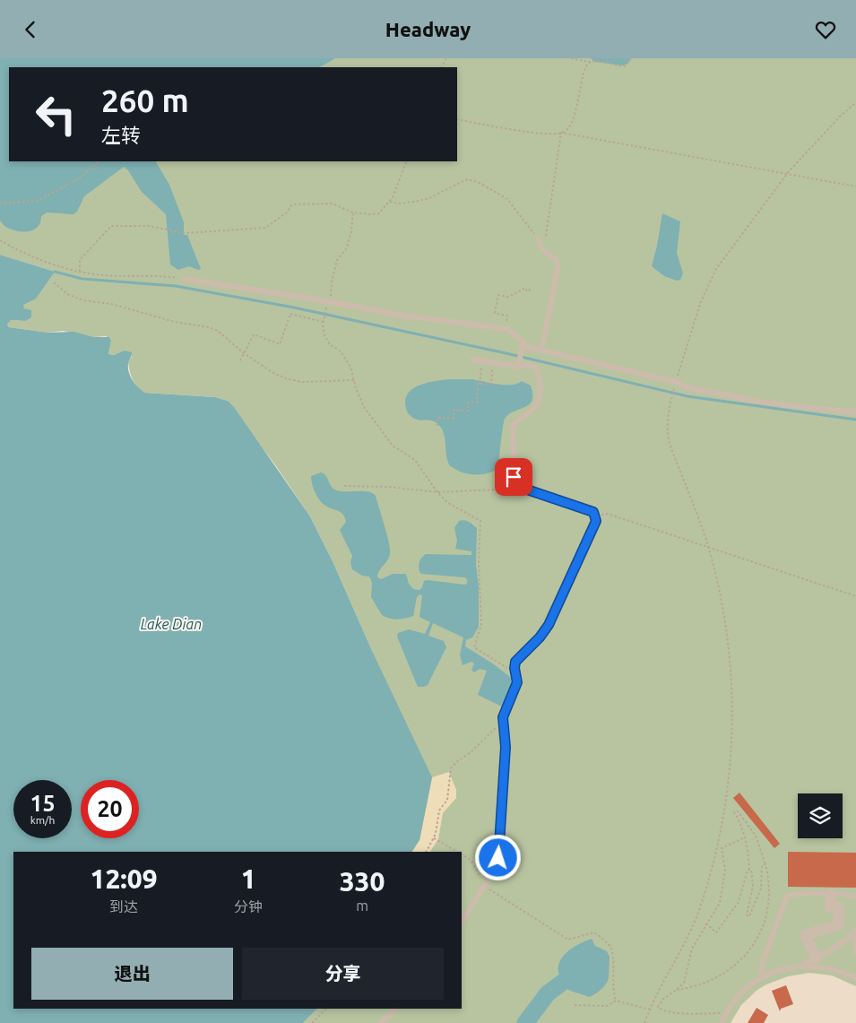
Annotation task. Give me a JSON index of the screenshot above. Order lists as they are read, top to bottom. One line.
{"water":["Lake Dian"],"page":{"header":"Headway","turn":["260 m","左转"],"speed":"15 km/h","limit":"20","eta":["12:09","到达","1","分钟","330","m"],"buttons":["退出","分享"]}}
